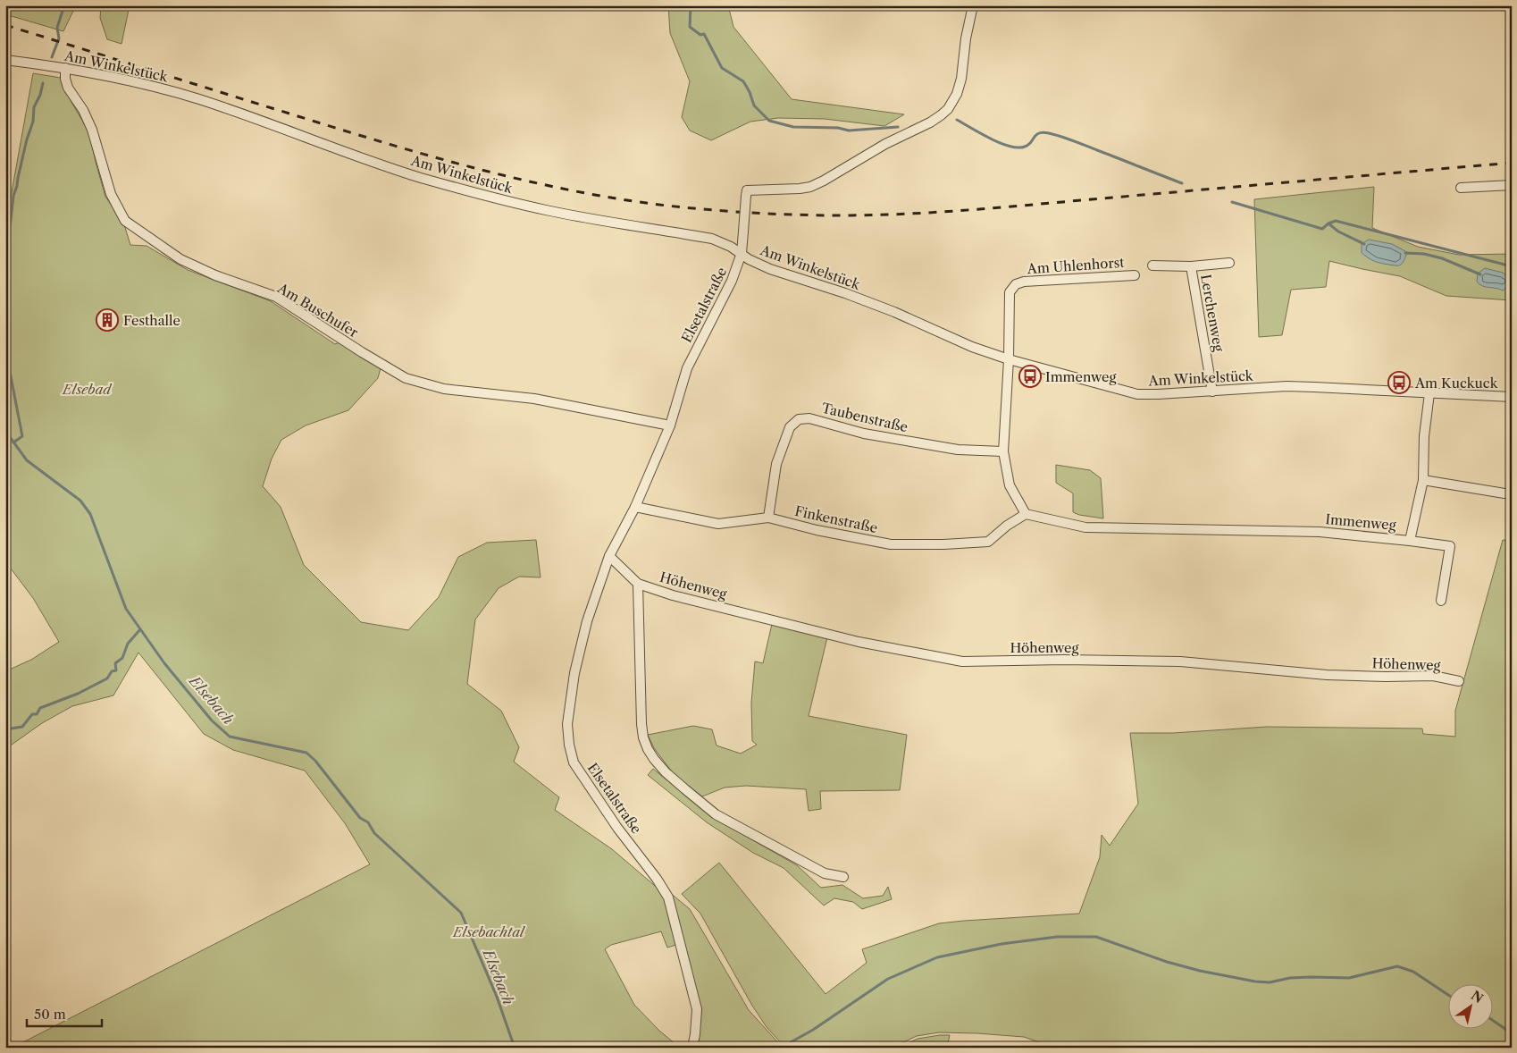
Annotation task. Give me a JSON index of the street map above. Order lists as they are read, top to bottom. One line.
{"streets":{"street":["Am Winkelstück","Am Uhlenhorst","Elsetalstraße","Am Buschufer","Lerchenweg","Taubenstraße","Finkenstraße","Immenweg","Höhenweg"]},"crossings":[["Am Winkelstück","Am Uhlenhorst"],["Am Winkelstück","Elsetalstraße"],["Am Winkelstück","Am Buschufer"],["Am Winkelstück","Lerchenweg"],["Am Winkelstück","Immenweg"],["Elsetalstraße","Am Buschufer"],["Elsetalstraße","Finkenstraße"],["Taubenstraße","Finkenstraße"],["Finkenstraße","Immenweg"]],"water":["Elsebach"],"parks":["Elsebad","Elsebachtal"],"places":{"building":["Festhalle"],"bus stop":["Immenweg","Am Kuckuck"]},"scale_bar":"50 m","north":"top right"}
